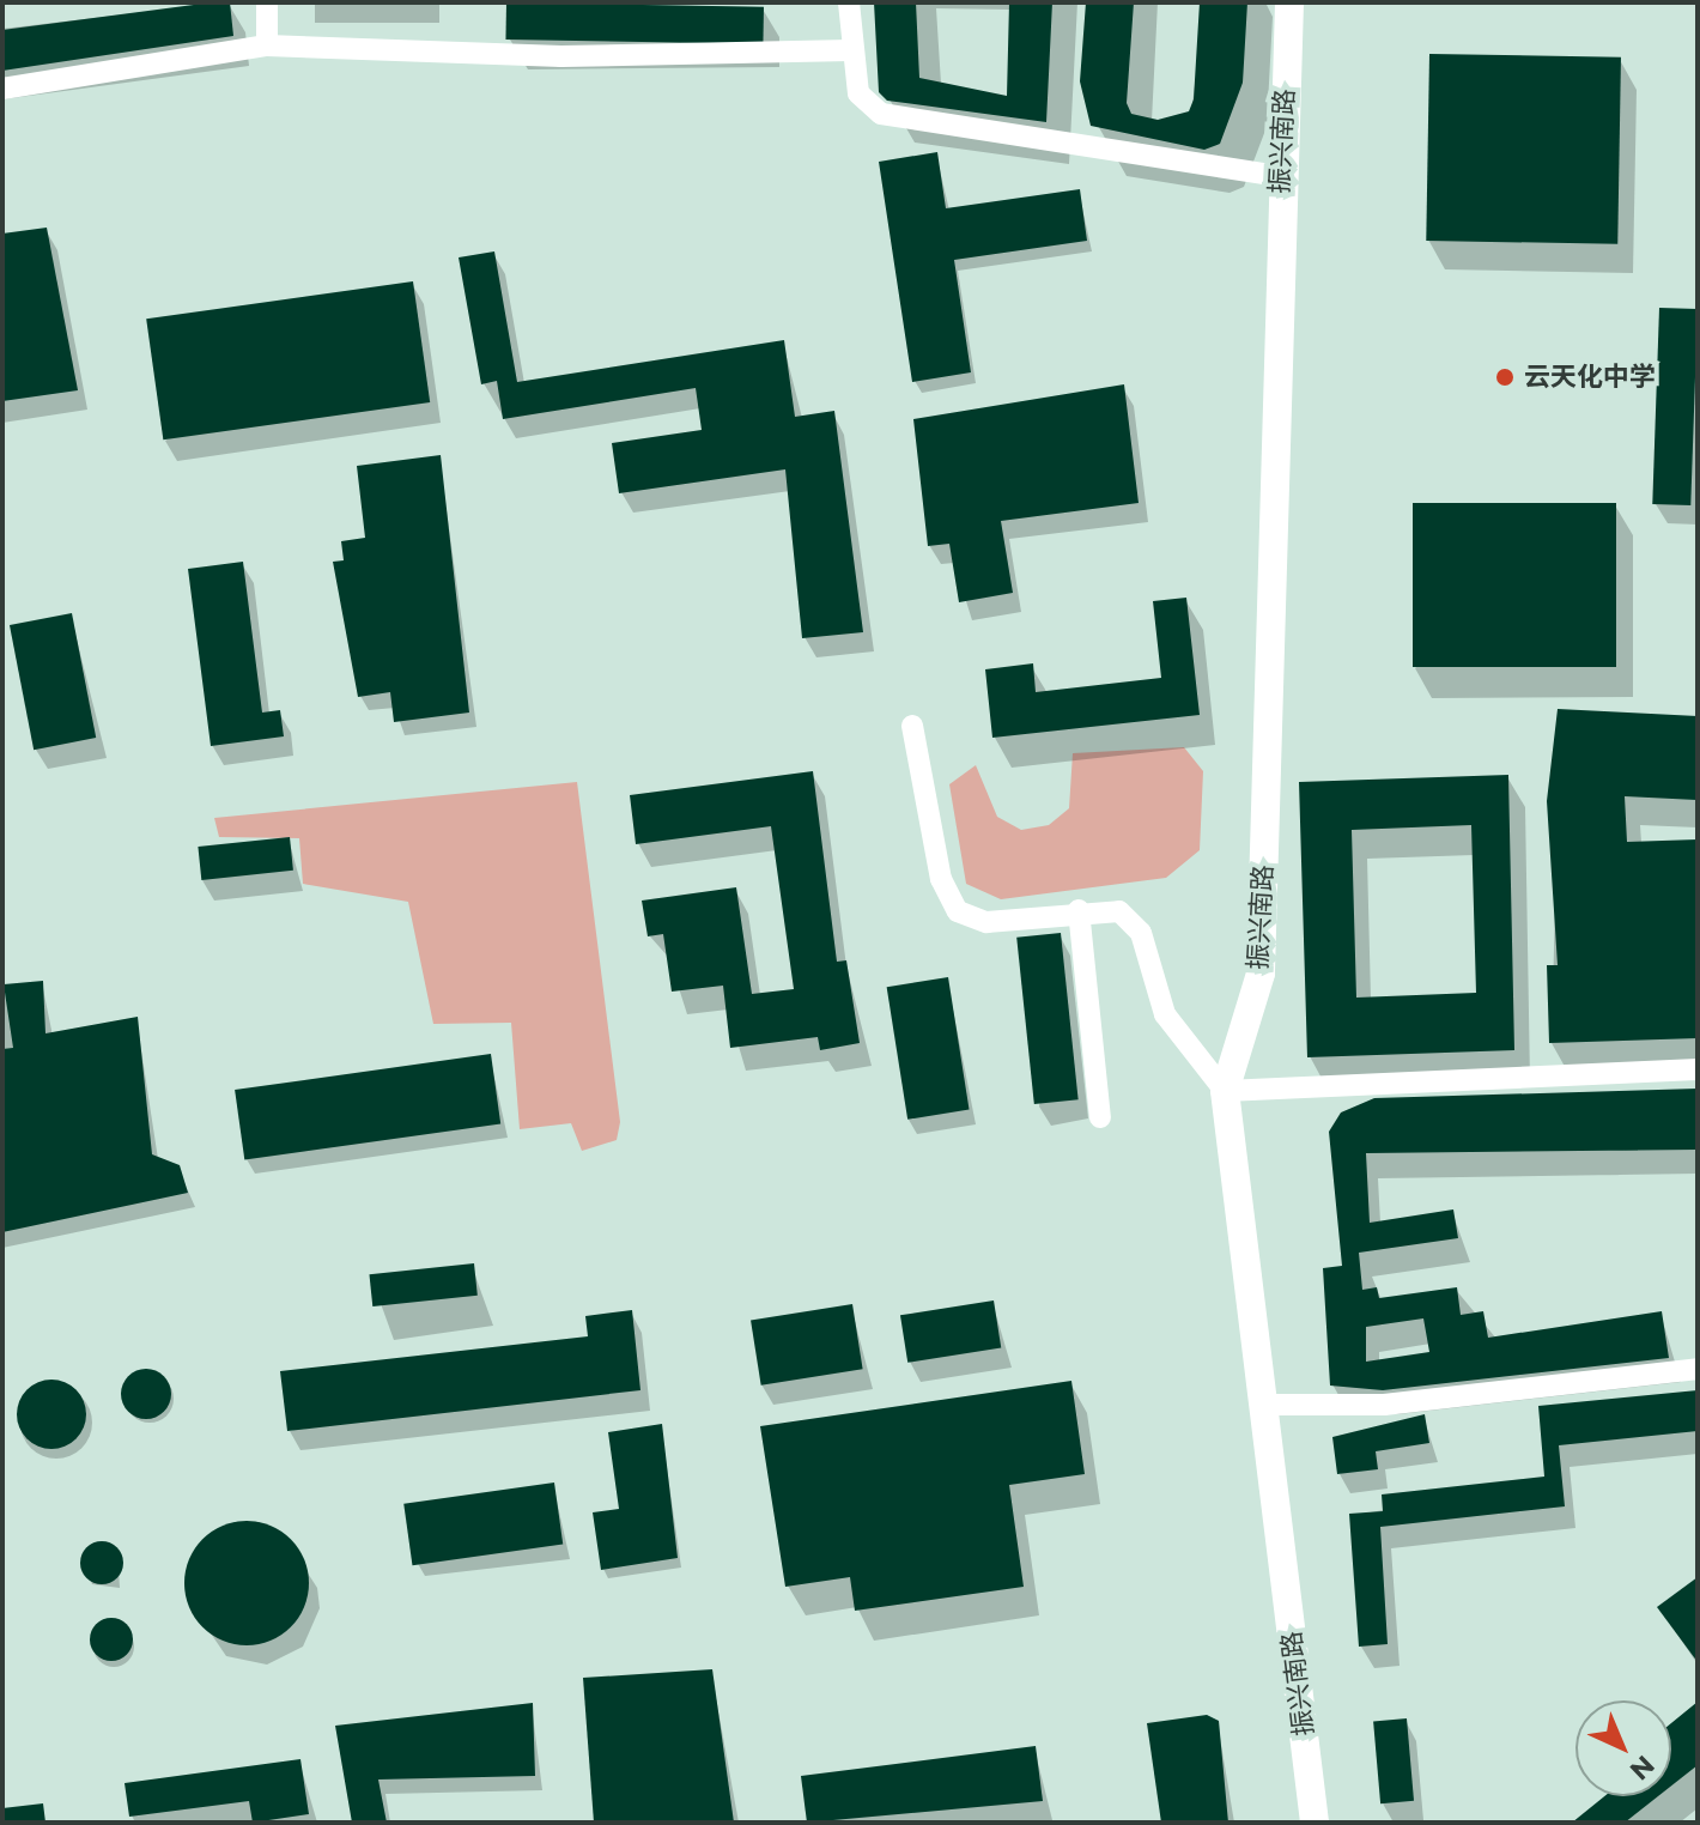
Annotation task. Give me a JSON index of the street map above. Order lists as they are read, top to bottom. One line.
{"streets":{"main road":["振兴南路"]},"places":["云天化中学"],"north":"bottom right"}
